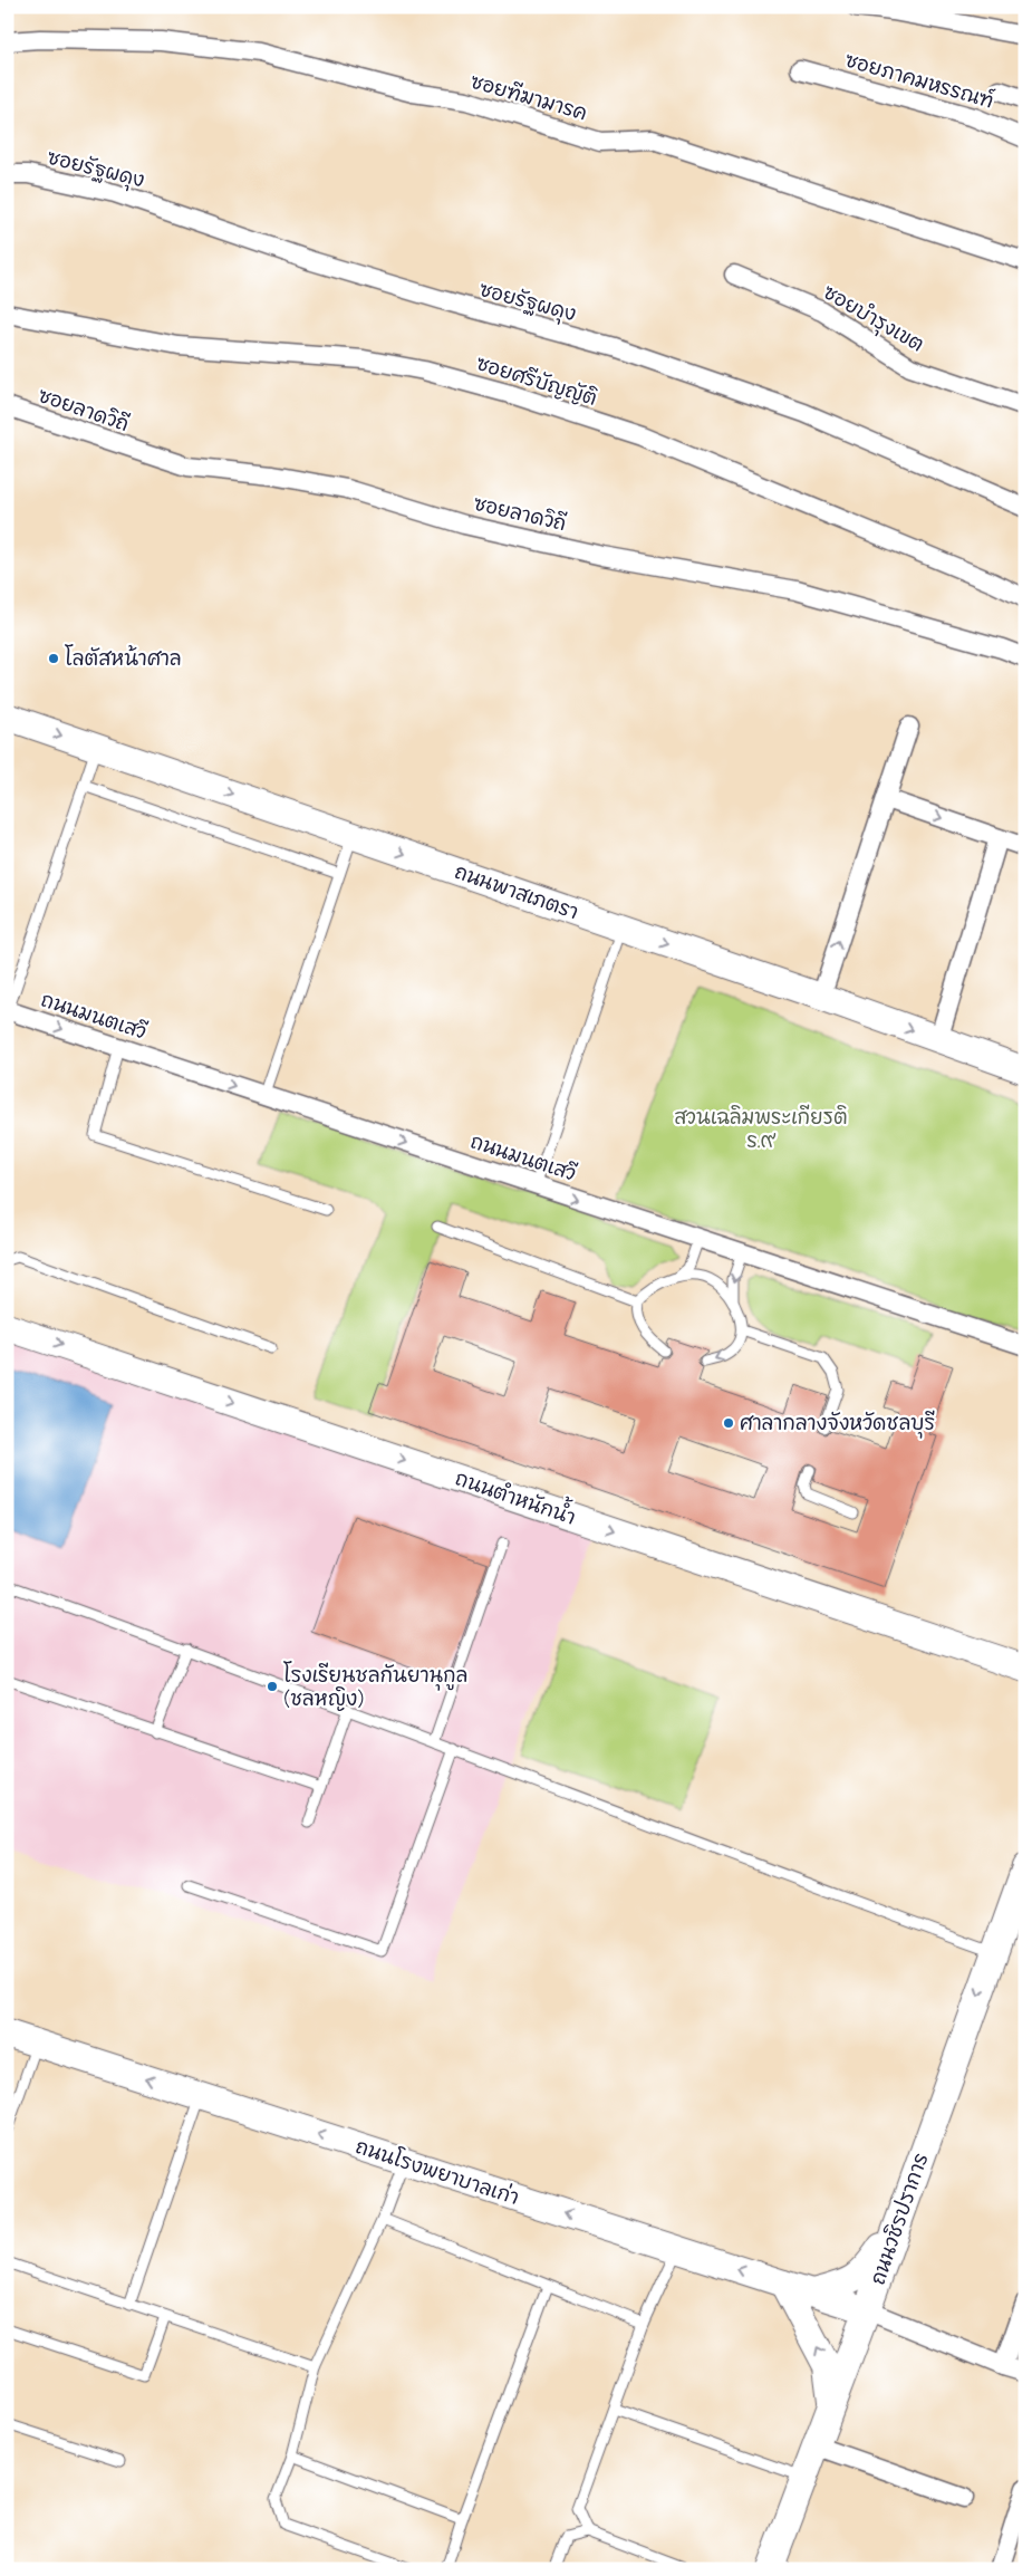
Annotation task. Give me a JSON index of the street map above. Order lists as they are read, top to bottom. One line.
{"streets":{"street":["ซอยภาคมหรรณฑ์","ซอยฑีฆามารค","ซอยรัฐผดุง","ซอยบำรุงเขต","ซอยศรีบัญญัติ","ซอยลาดวิถี","ถนนพาสเภตรา","ถนนมนตเสวี","ถนนตำหนักน้ำ","ถนนโรงพยาบาลเก่า","ถนนวชิรปราการ"]},"crossings":[["ถนนโรงพยาบาลเก่า","ถนนวชิรปราการ"]],"one_way":["ถนนพาสเภตรา","ถนนมนตเสวี","ถนนตำหนักน้ำ","ถนนโรงพยาบาลเก่า","ถนนวชิรปราการ"],"parks":["สวนเฉลิมพระเกียรติ ร.๙"],"places":["โลตัสหน้าศาล","ศาลากลางจังหวัดชลบุรี","โรงเรียนชลกันยานุกูล (ชลหญิง)"]}
